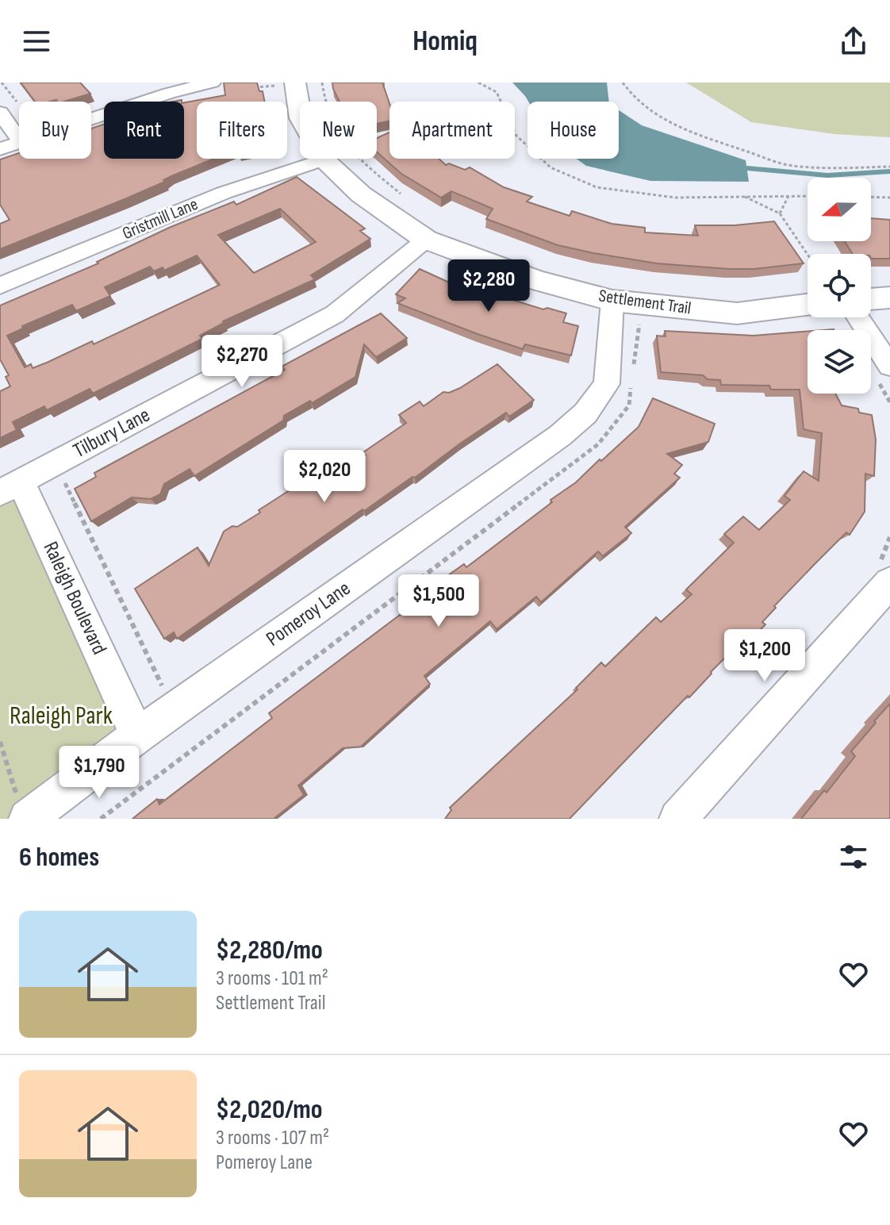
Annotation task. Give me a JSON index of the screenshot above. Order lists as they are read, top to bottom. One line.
{"streets":{"street":["Gristmill Lane","Settlement Trail","Tilbury Lane","Raleigh Boulevard","Pomeroy Lane"]},"crossings":[["Gristmill Lane","Settlement Trail"],["Settlement Trail","Tilbury Lane"],["Settlement Trail","Pomeroy Lane"],["Tilbury Lane","Raleigh Boulevard"],["Raleigh Boulevard","Pomeroy Lane"]],"parks":["Raleigh Park"],"north":"left","page":{"header":"Homiq","chip":["Buy","Rent","Filters","New","Apartment","House"],"price":["$2,280","$2,270","$2,020","$1,500","$1,200","$1,790"],"heading":"6 homes","list":[{"name":"$2,280/mo","note":"3 rooms · 101 m² · Settlement Trail"},{"name":"$2,020/mo","note":"3 rooms · 107 m² · Pomeroy Lane"}]}}
